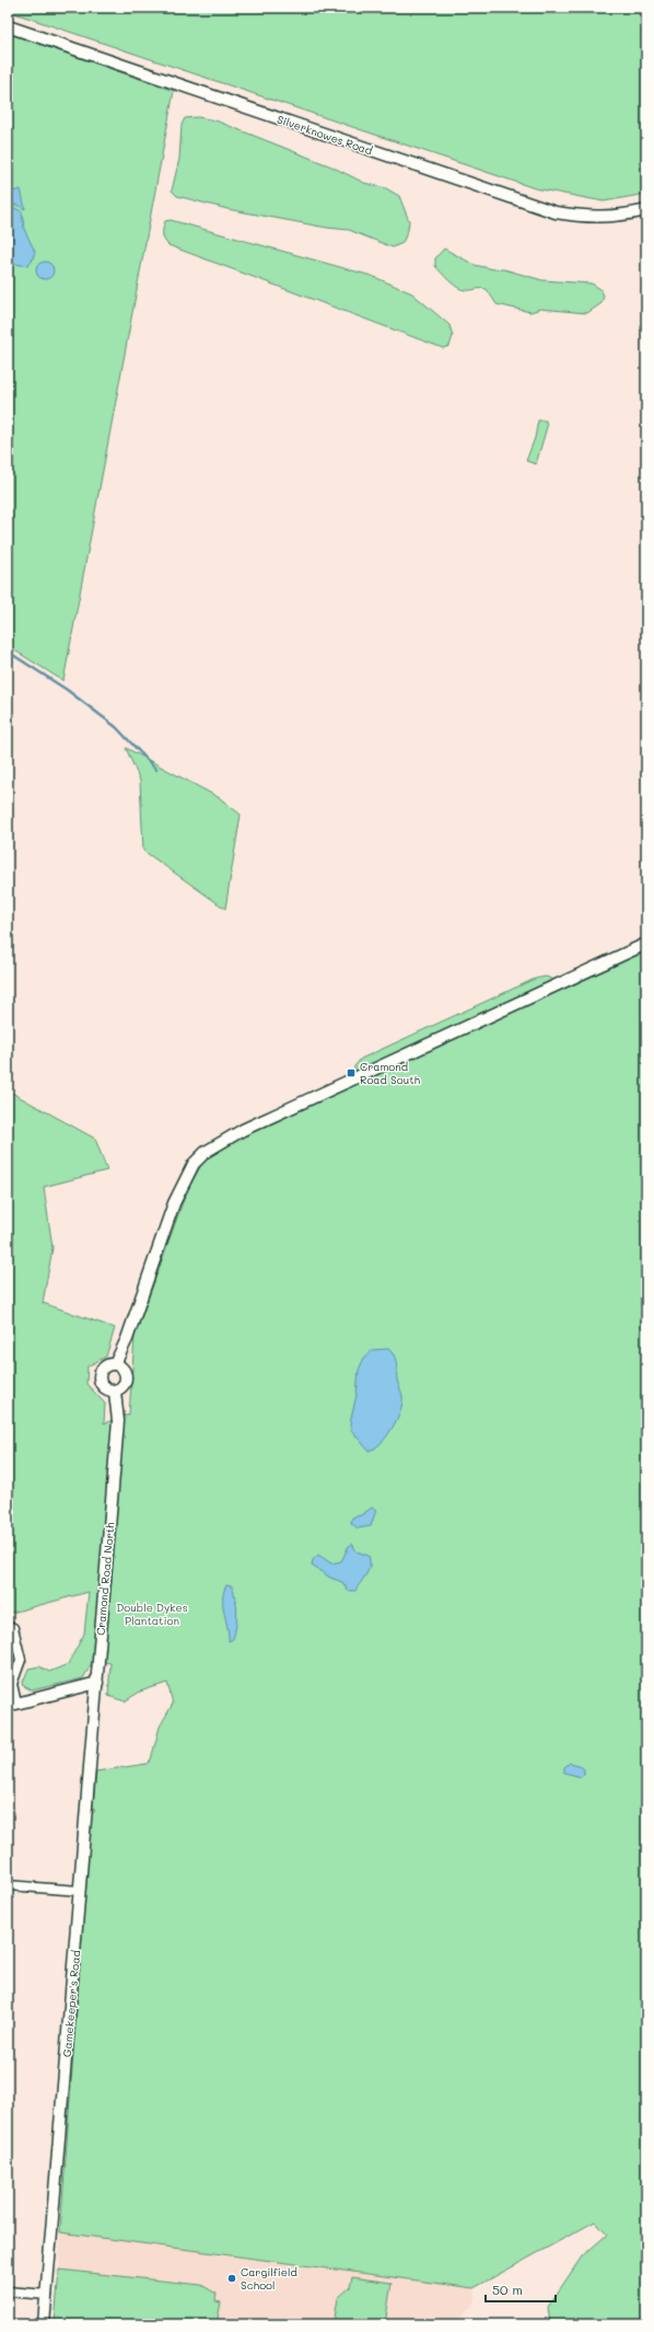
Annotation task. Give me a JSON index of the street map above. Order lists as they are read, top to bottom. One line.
{"streets":{"street":["Silverknowes Road","Cramond Road North","Gamekeeper's Road"]},"crossings":[["Cramond Road North","Gamekeeper's Road"]],"parks":["Double Dykes Plantation"],"places":{"transit":["Cramond Road South"],"other":["Cargilfield School"]},"scale_bar":"50 m"}
